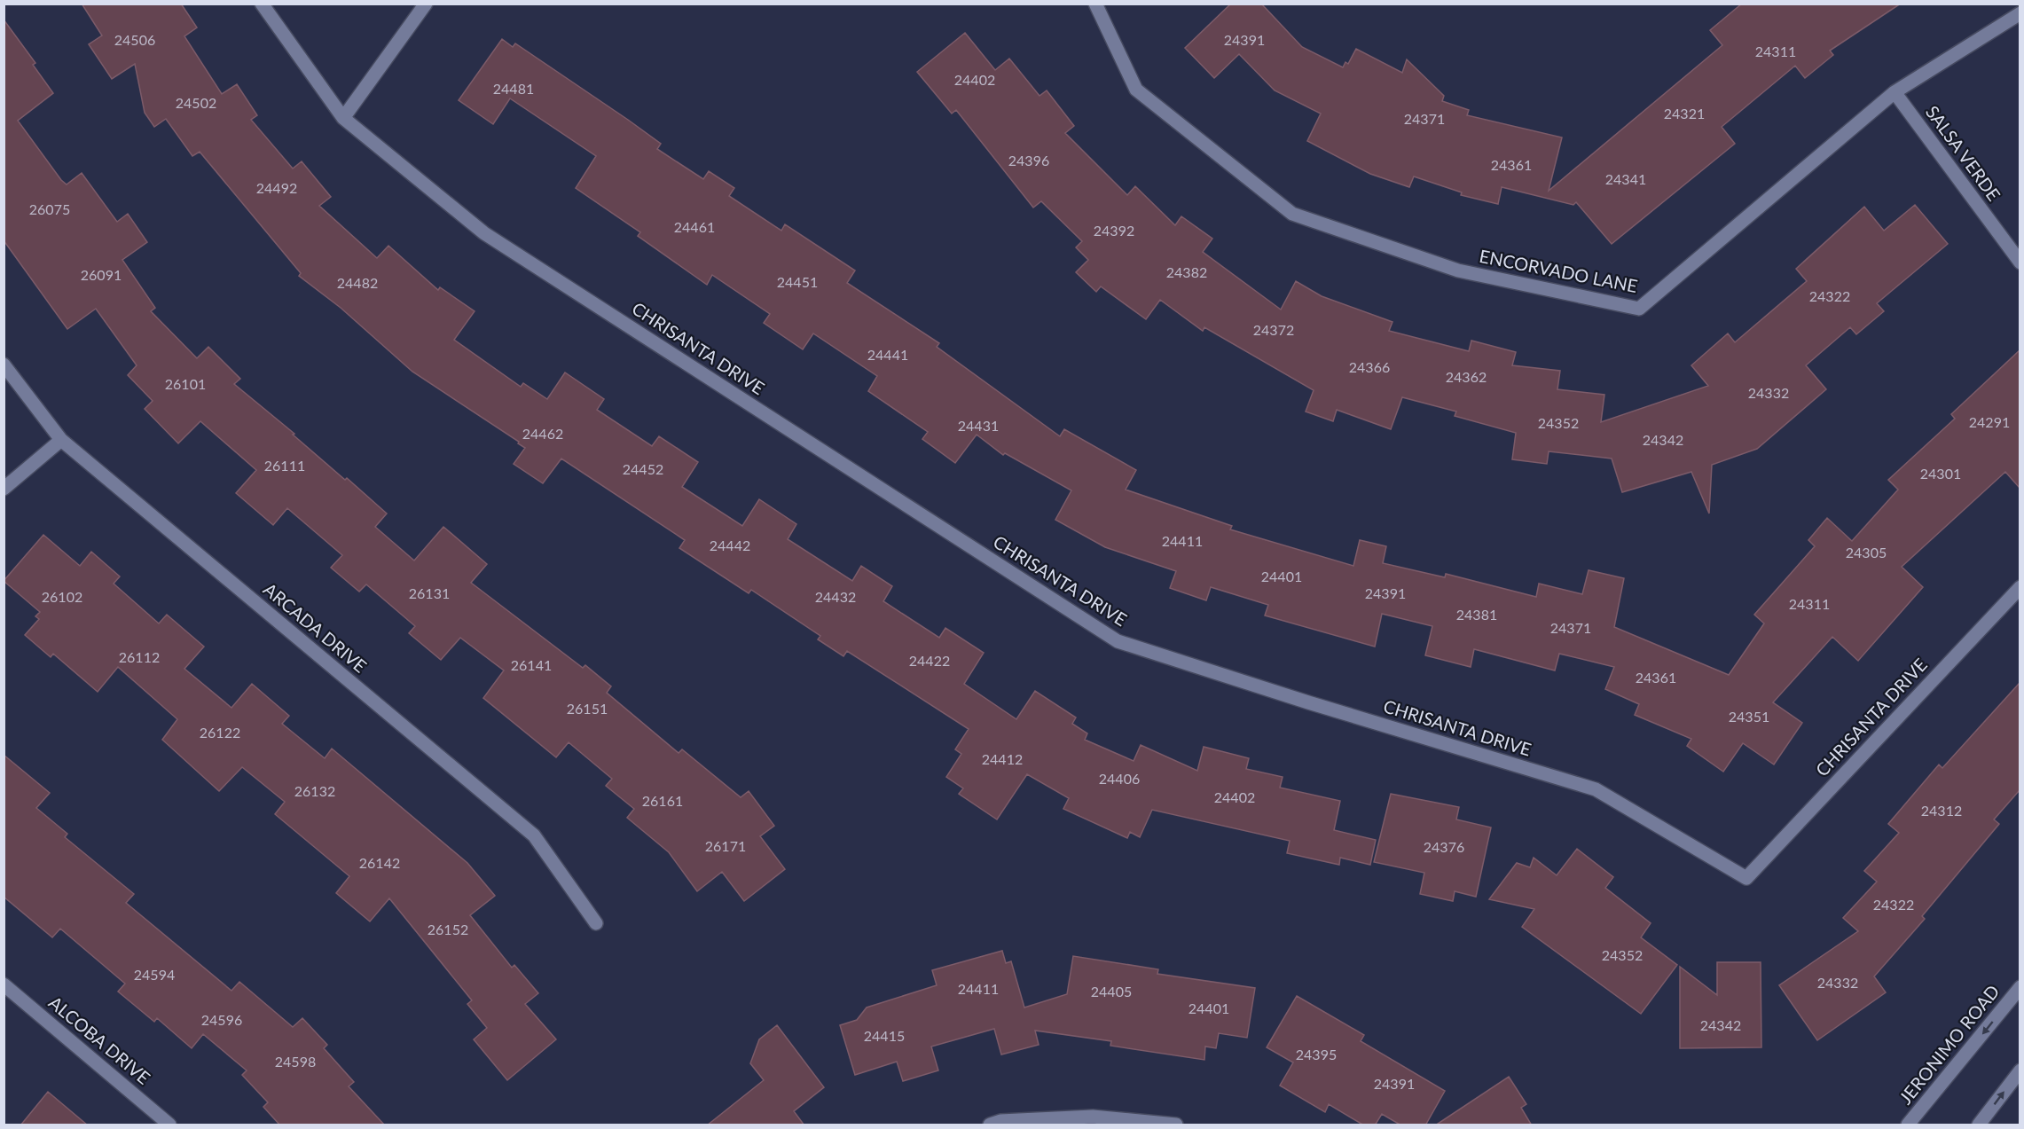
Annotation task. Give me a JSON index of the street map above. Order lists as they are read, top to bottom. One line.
{"streets":{"street":["SALSA VERDE","ENCORVADO LANE","CHRISANTA DRIVE","ARCADA DRIVE","ALCOBA DRIVE","JERONIMO ROAD"]},"crossings":[["SALSA VERDE","ENCORVADO LANE"]],"house_numbers":["24506","24391","24311","24402","24481","24502","24321","24371","24396","24361","24341","24492","26075","24461","24392","24382","26091","24451","24482","24322","24372","24441","24366","24362","26101","24332","24291","24352","24431","24462","24342","26111","24452","24301","24411","24442","24305","24401","26131","24391","26102","24432","24311","24381","24371","26112","24422","26141","24361","26151","24351","26122","24412","24406","26132","24402","26161","24312","26171","24376","26142","24322","26152","24352","24594","24332","24411","24405","24401","24596","24342","24415","24395","24598","24391"]}
